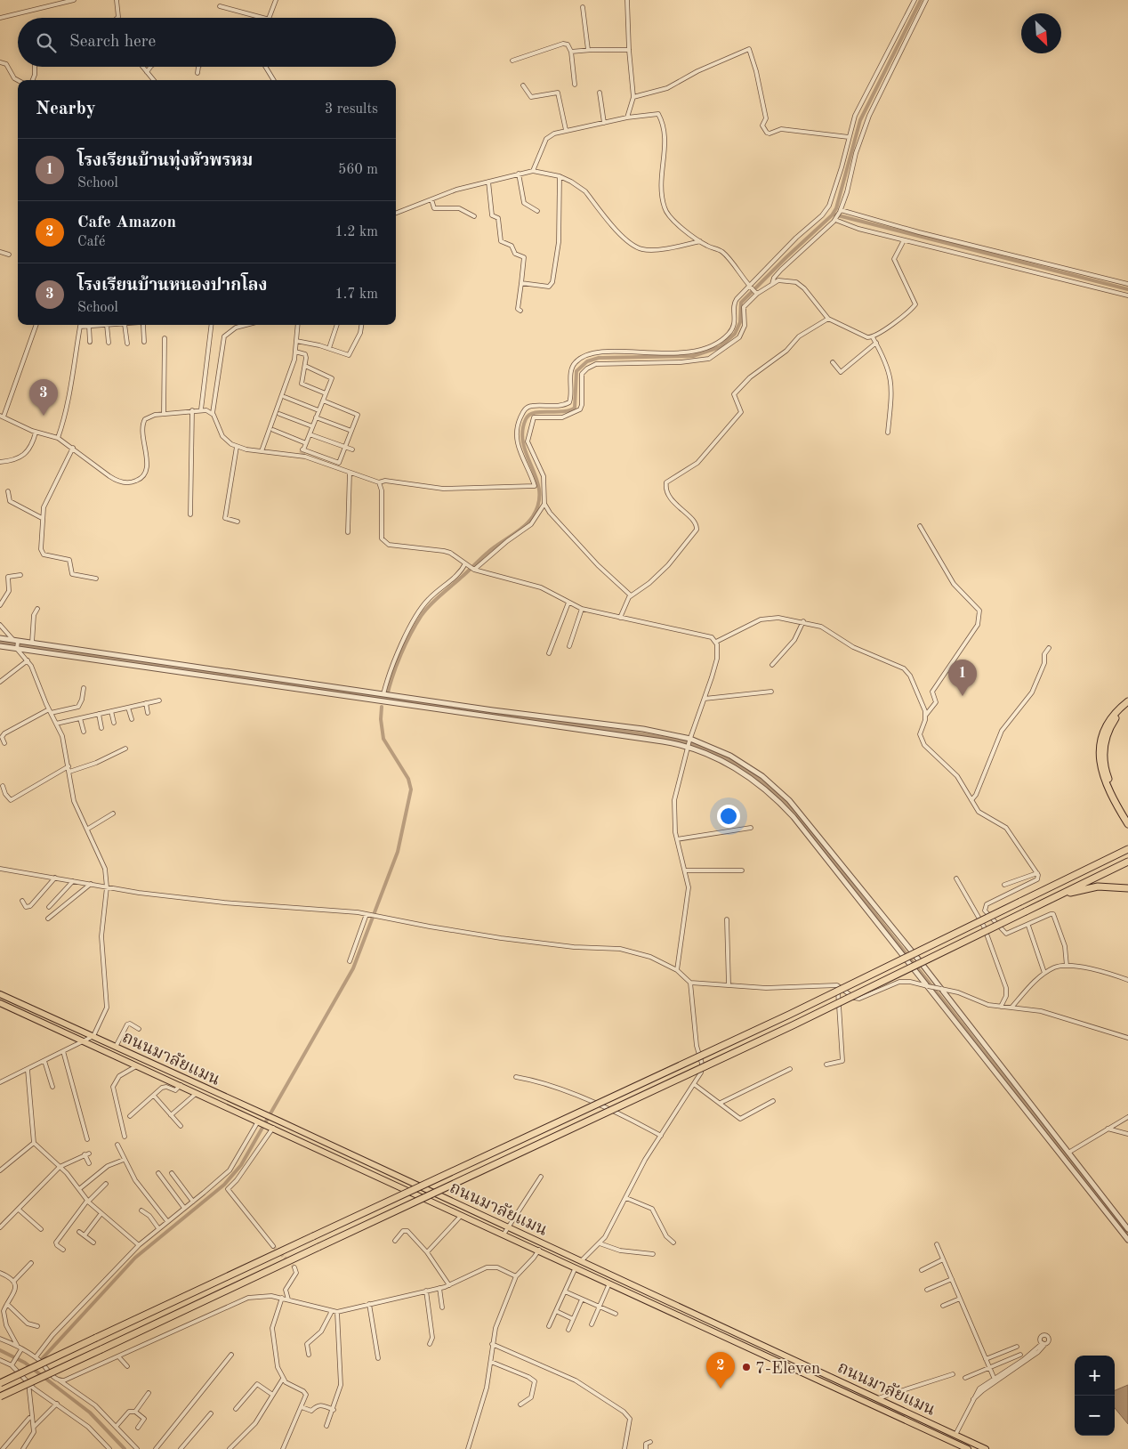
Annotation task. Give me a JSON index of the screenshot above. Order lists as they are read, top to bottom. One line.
{"streets":{"highway":["ถนนมาลัยแมน"]},"places":["7-Eleven"],"north":"bottom right","page":{"search":"Search here","heading":["Nearby","3 results"],"list":[{"mark":"1","name":"โรงเรียนบ้านทุ่งหัวพรหม","note":"School","value":"560 m"},{"mark":"2","name":"Cafe Amazon","note":"Café","value":"1.2 km"},{"mark":"3","name":"โรงเรียนบ้านหนองปากโลง","note":"School","value":"1.7 km"}],"pins":["3","1","2"],"map_buttons":["+","−"]}}
